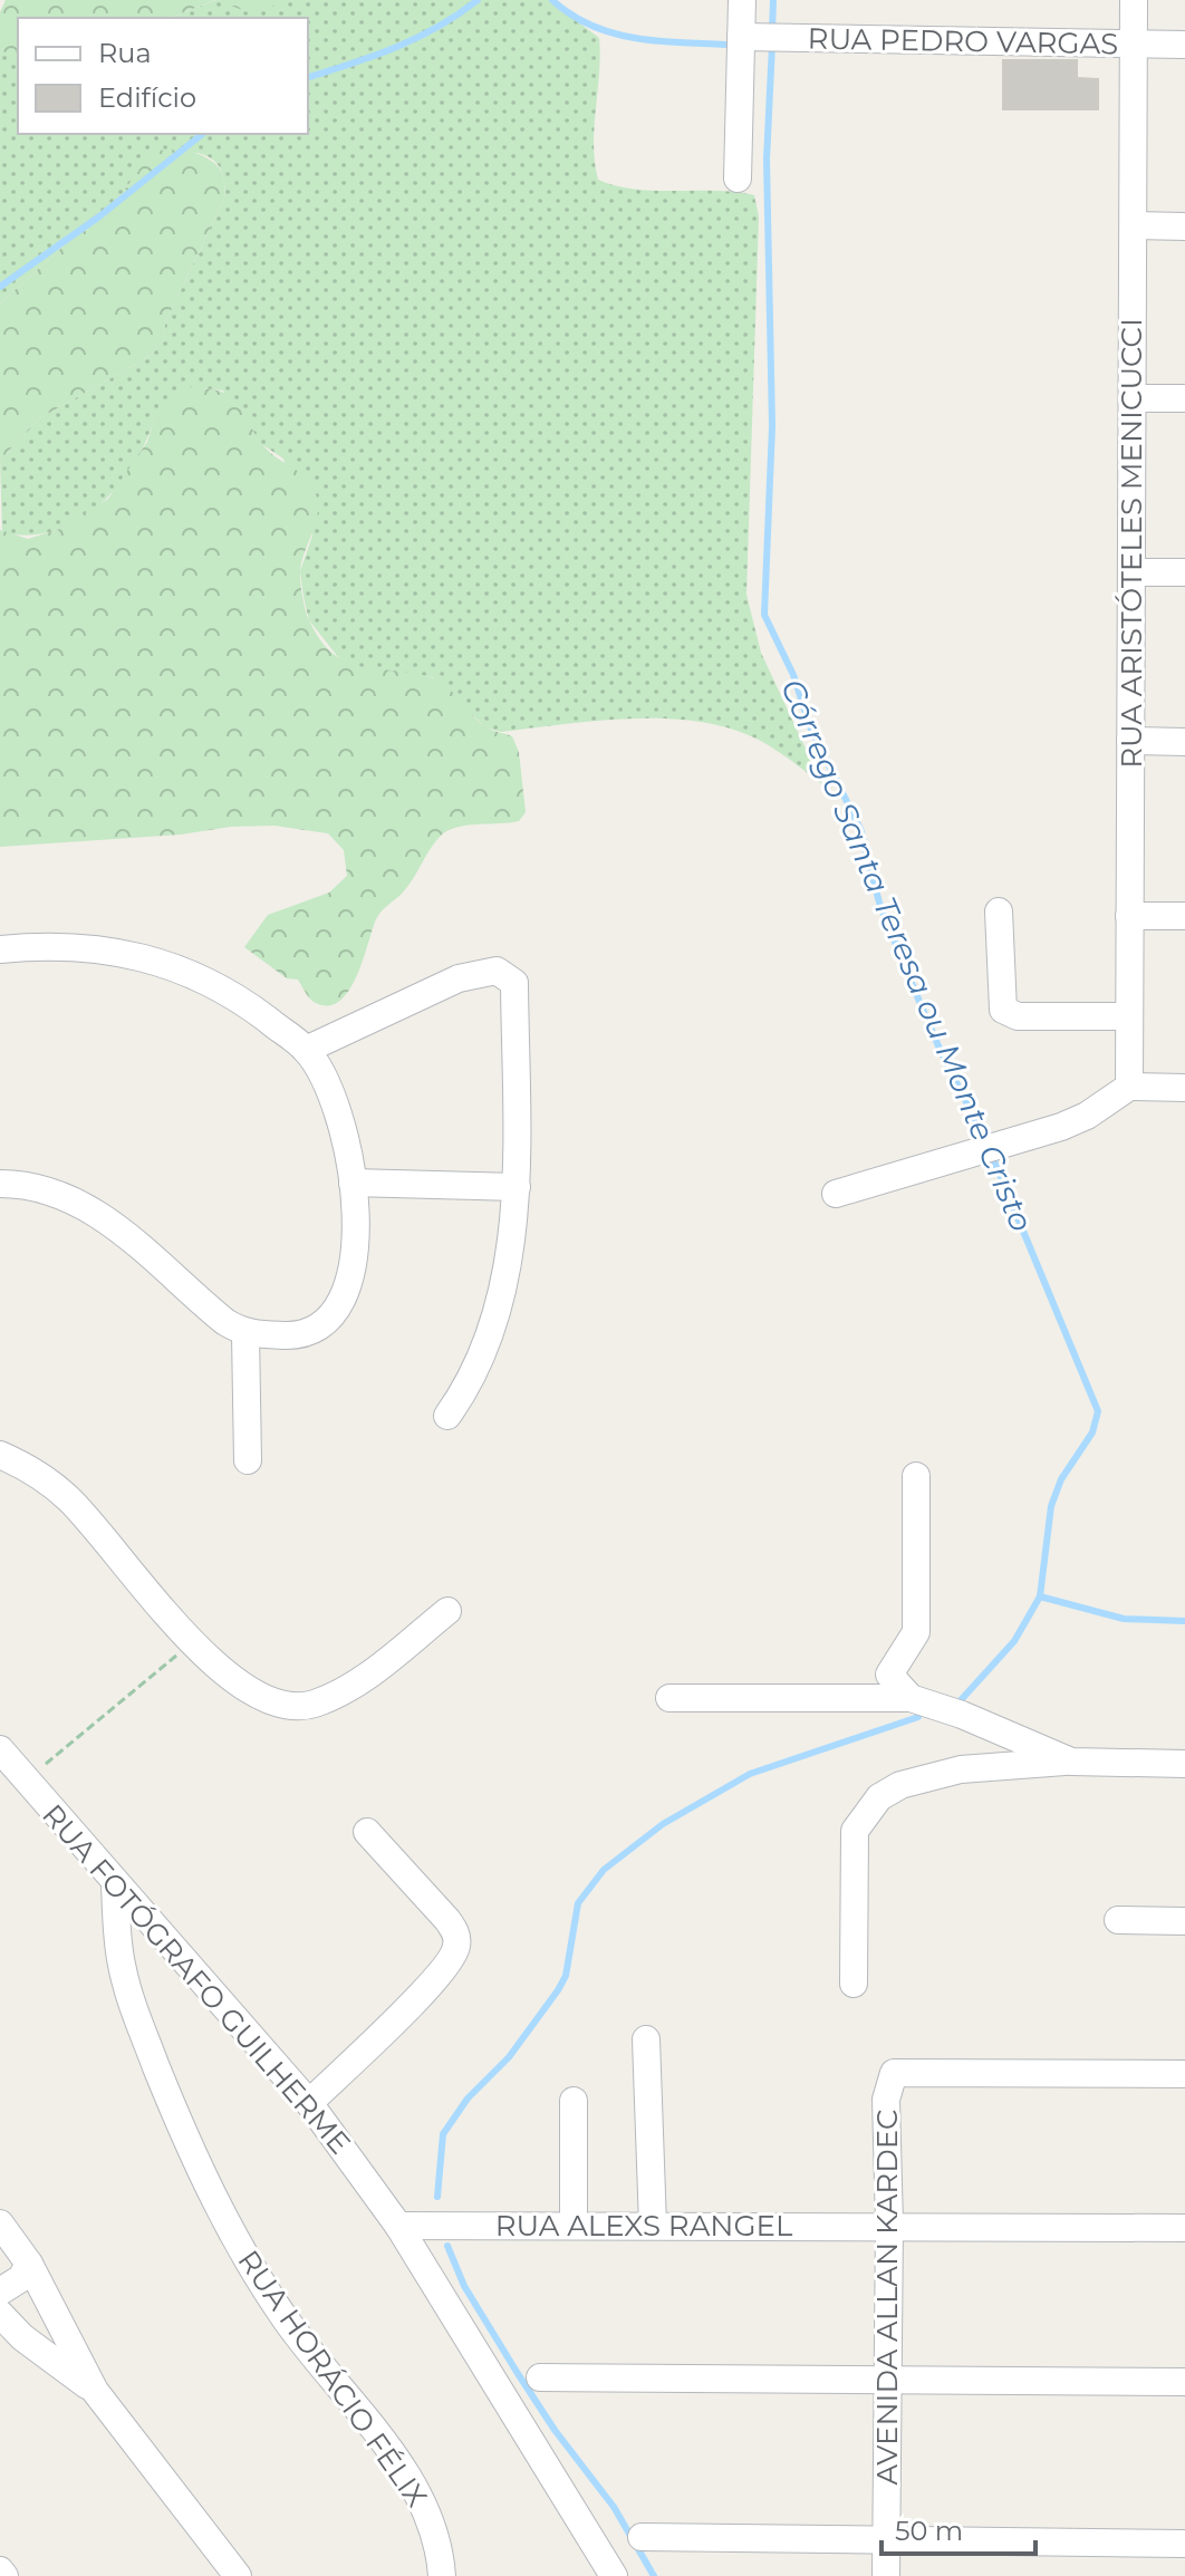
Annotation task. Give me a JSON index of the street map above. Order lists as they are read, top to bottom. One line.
{"streets":{"street":["RUA PEDRO VARGAS","RUA ARISTÓTELES MENICUCCI","RUA FOTÓGRAFO GUILHERME","RUA ALEXS RANGEL","AVENIDA ALLAN KARDEC","RUA HORÁCIO FÉLIX"]},"crossings":[["RUA PEDRO VARGAS","RUA ARISTÓTELES MENICUCCI"],["RUA FOTÓGRAFO GUILHERME","RUA ALEXS RANGEL"],["RUA FOTÓGRAFO GUILHERME","RUA HORÁCIO FÉLIX"],["RUA ALEXS RANGEL","AVENIDA ALLAN KARDEC"]],"water":["Córrego Santa Teresa ou Monte Cristo"],"legend":["Rua","Edifício"],"scale_bar":"50 m"}
